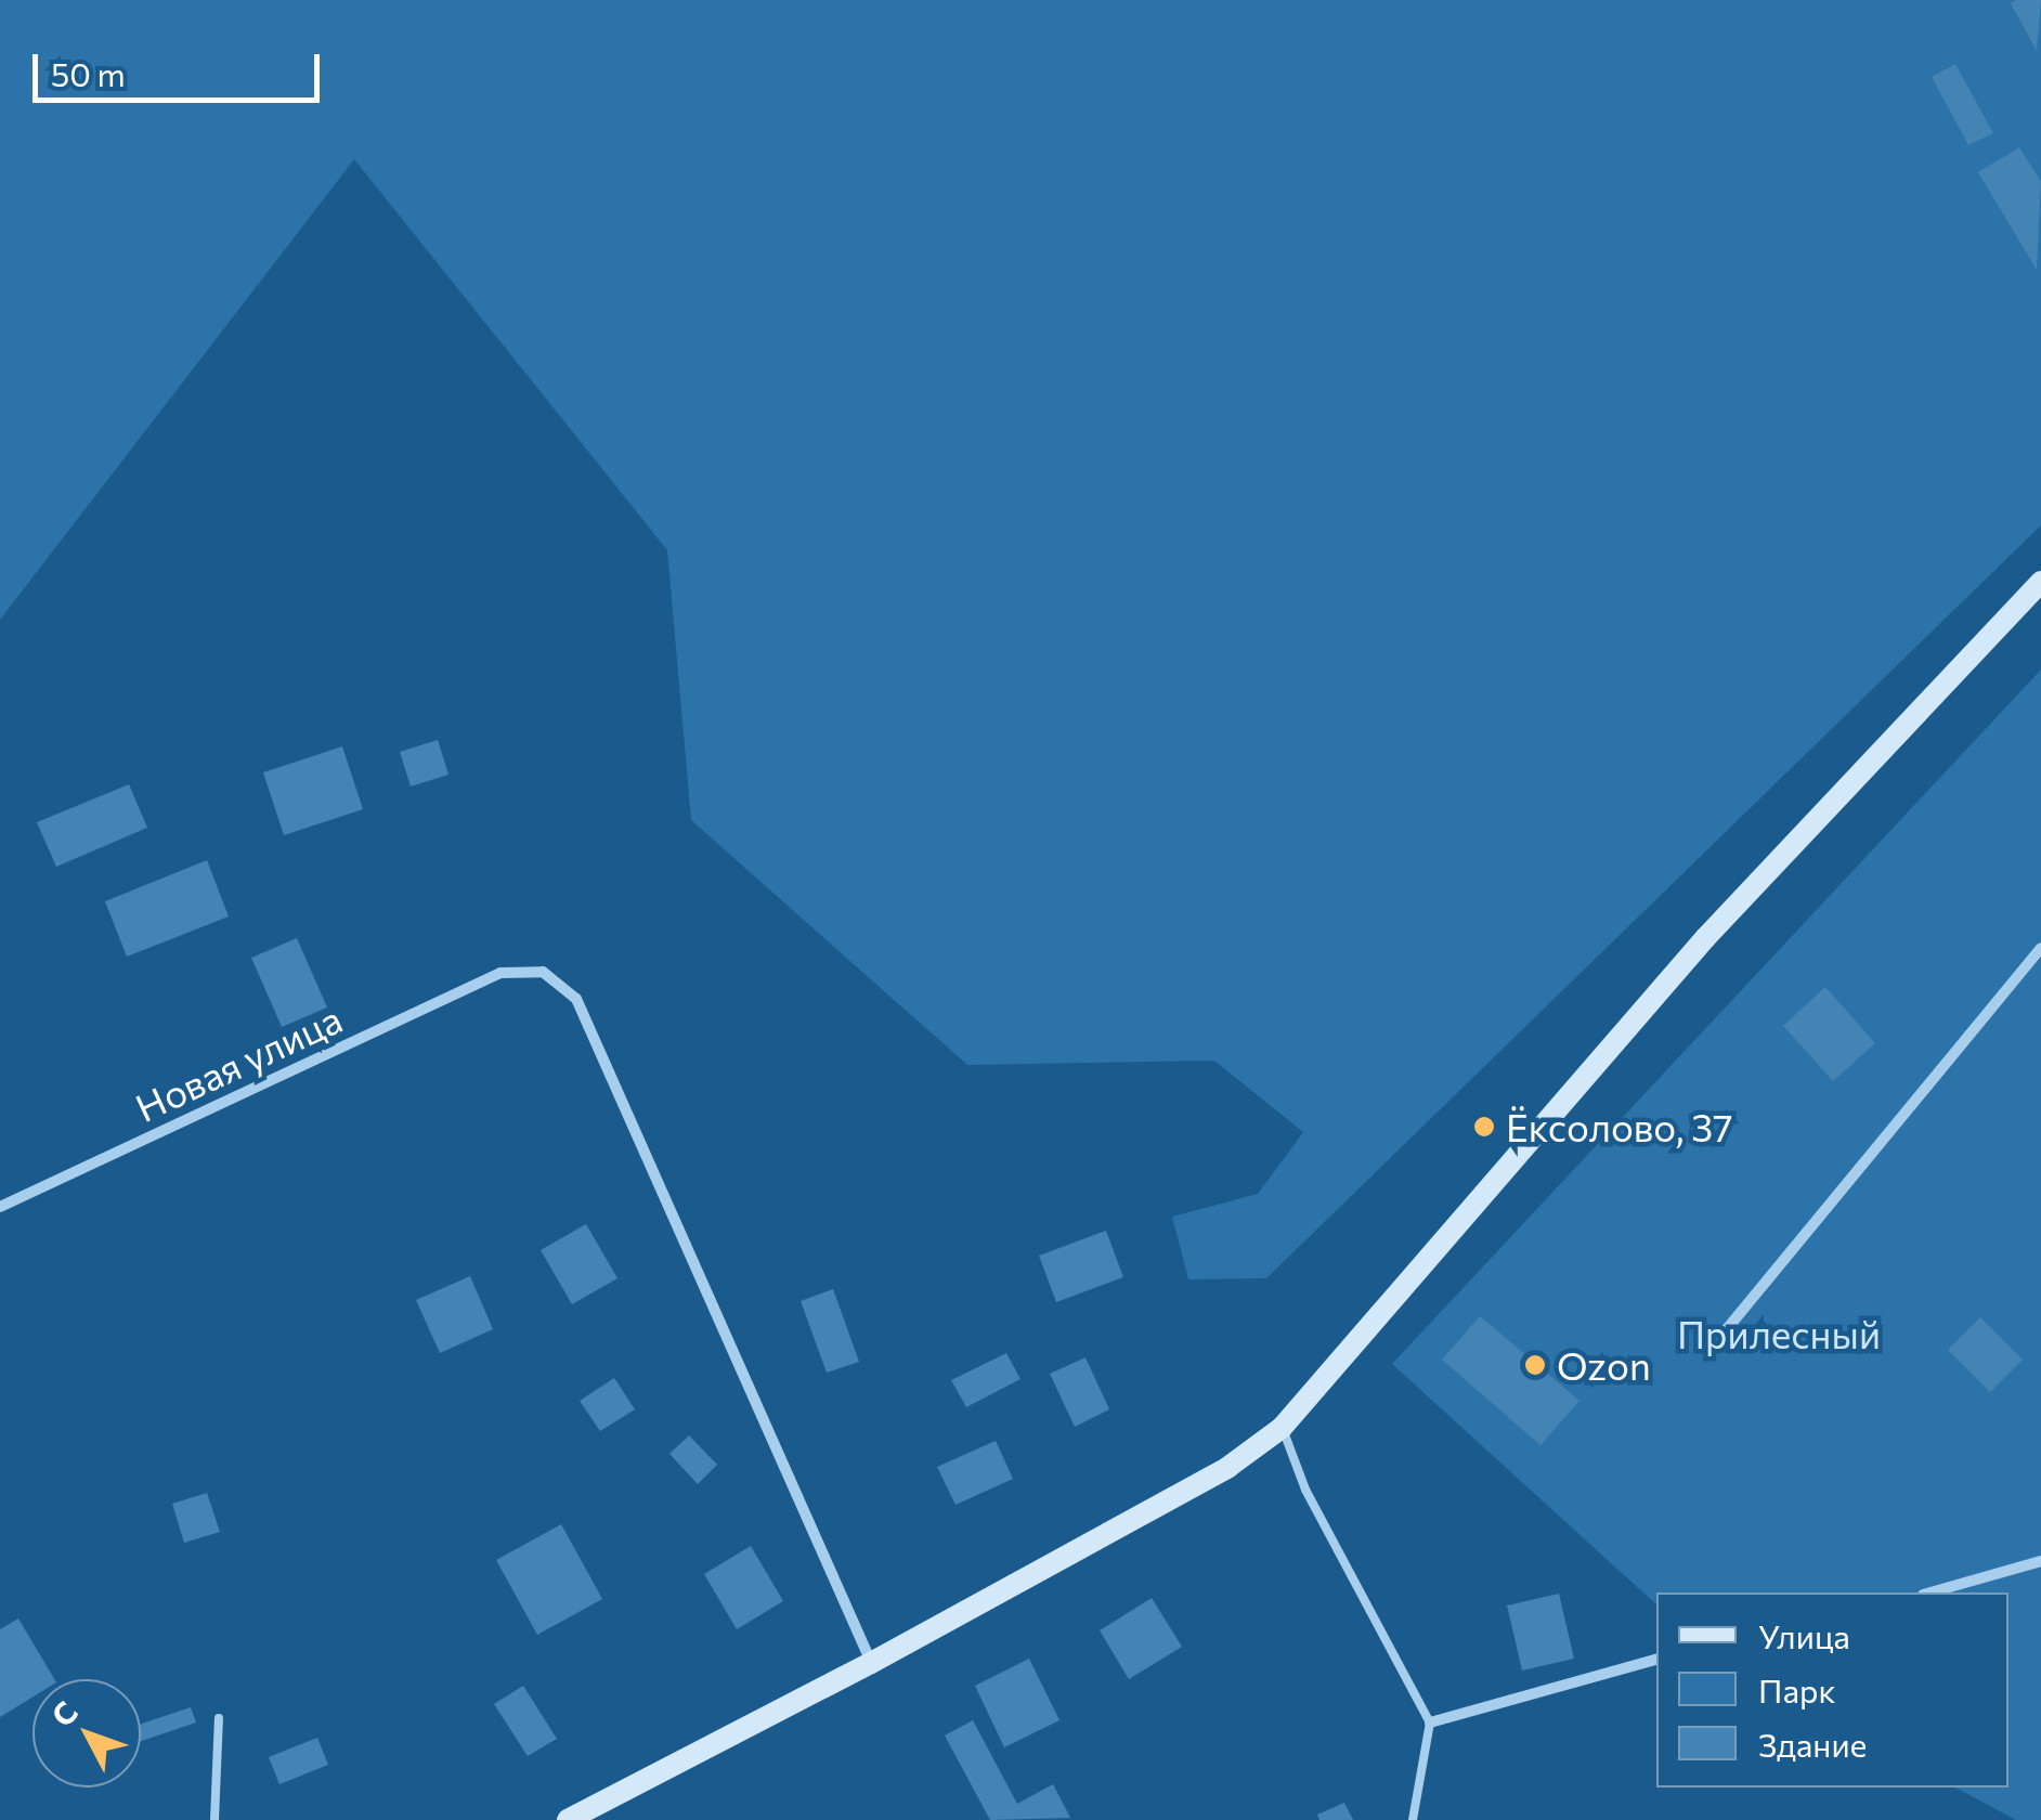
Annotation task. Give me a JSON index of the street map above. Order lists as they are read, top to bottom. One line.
{"streets":{"street":["Новая улица"]},"parks":["Прилесный"],"places":["Ёксолово, 37","Ozon"],"legend":["Улица","Парк","Здание"],"scale_bar":"50 m","north":"top left"}
